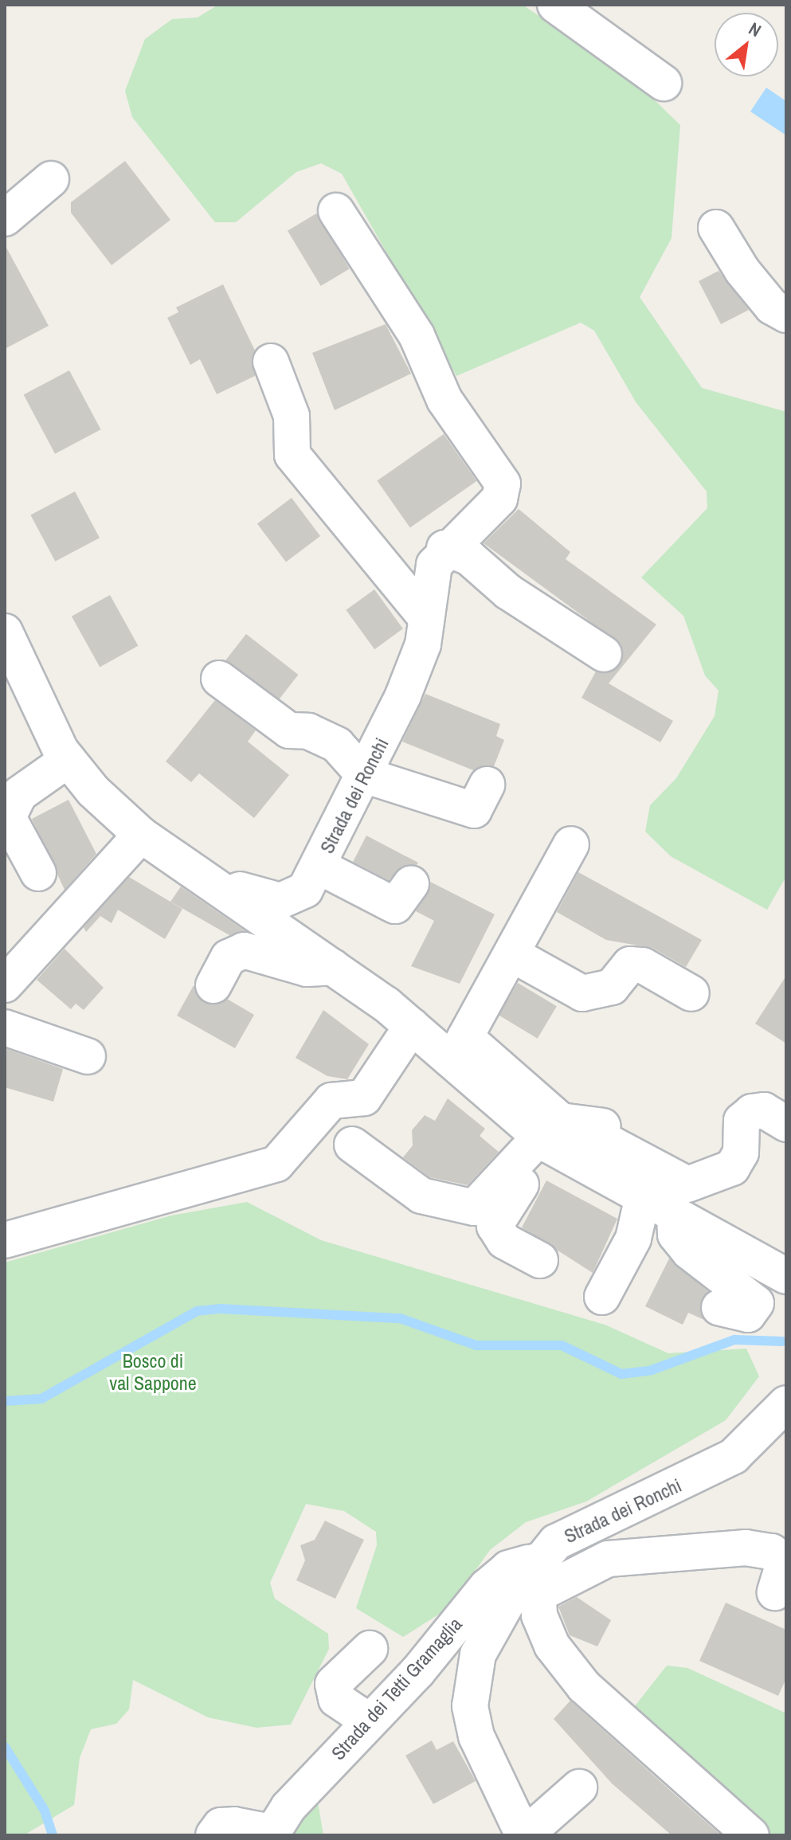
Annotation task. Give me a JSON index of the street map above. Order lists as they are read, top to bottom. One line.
{"streets":{"street":["Strada dei Ronchi","Strada dei Tetti Gramaglia"]},"crossings":[["Strada dei Ronchi","Strada dei Tetti Gramaglia"]],"parks":["Bosco di val Sappone"],"north":"top right"}
